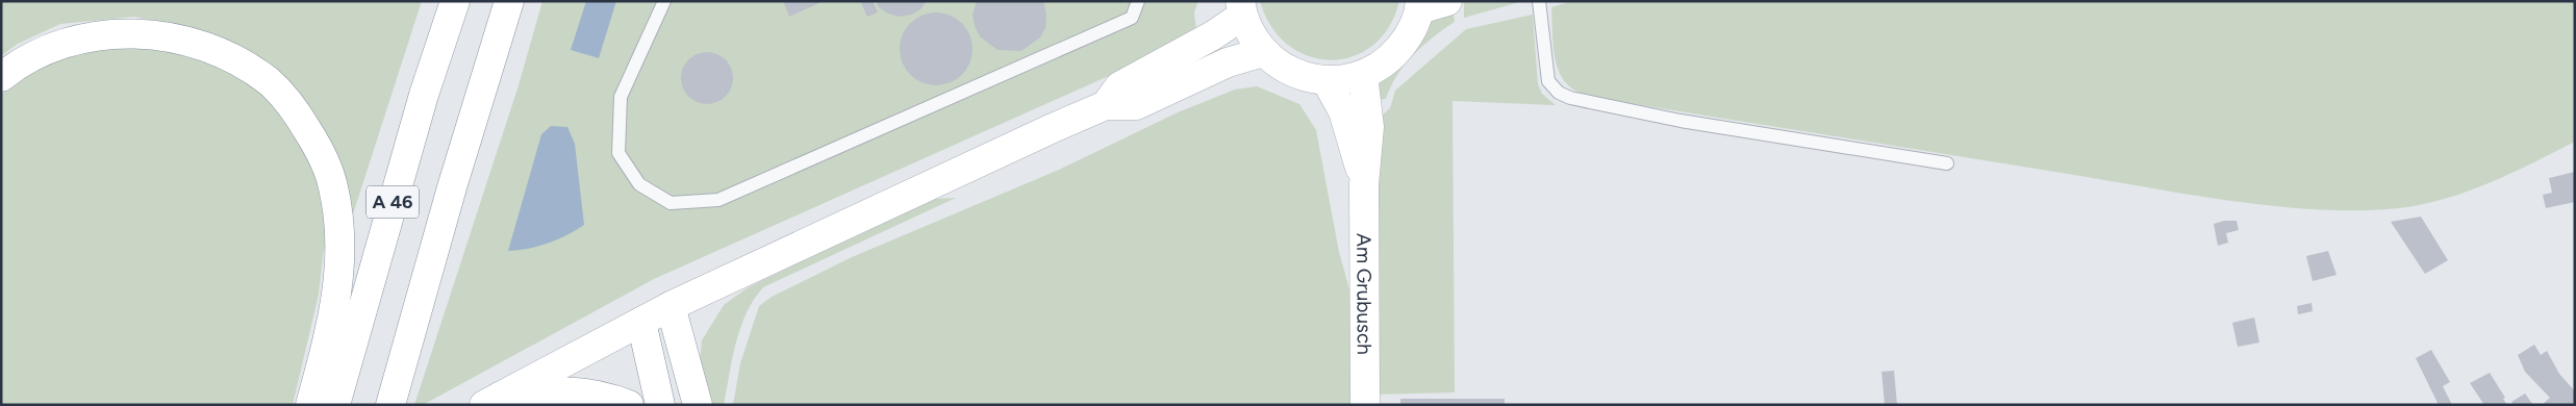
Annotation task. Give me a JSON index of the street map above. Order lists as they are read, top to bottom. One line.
{"streets":{"main road":["A 46","Am Grubusch"]}}
